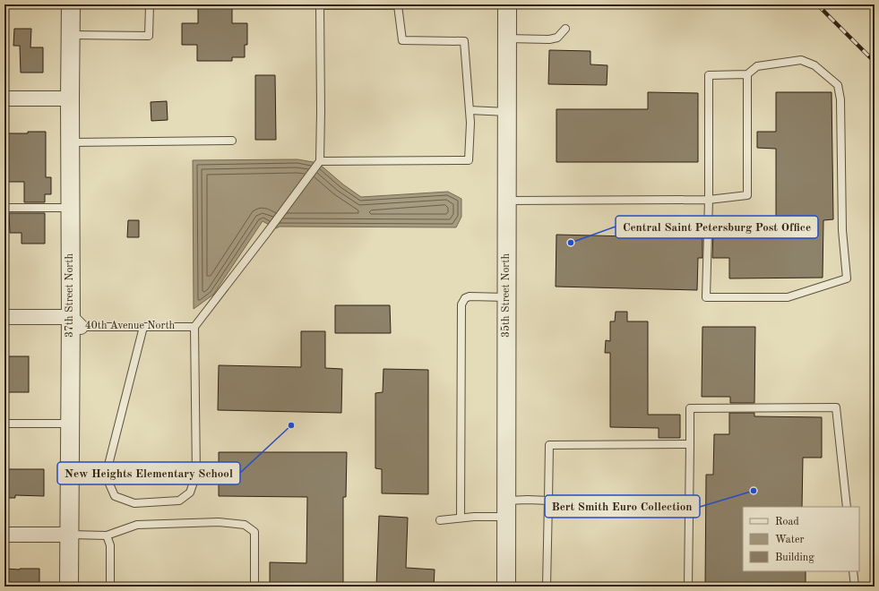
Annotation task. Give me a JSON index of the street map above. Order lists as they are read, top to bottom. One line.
{"streets":{"street":["37th Street North","35th Street North","40th Avenue North"]},"crossings":[["37th Street North","40th Avenue North"]],"places":["Central Saint Petersburg Post Office","New Heights Elementary School","Bert Smith Euro Collection"],"legend":["Road","Water","Building"]}
